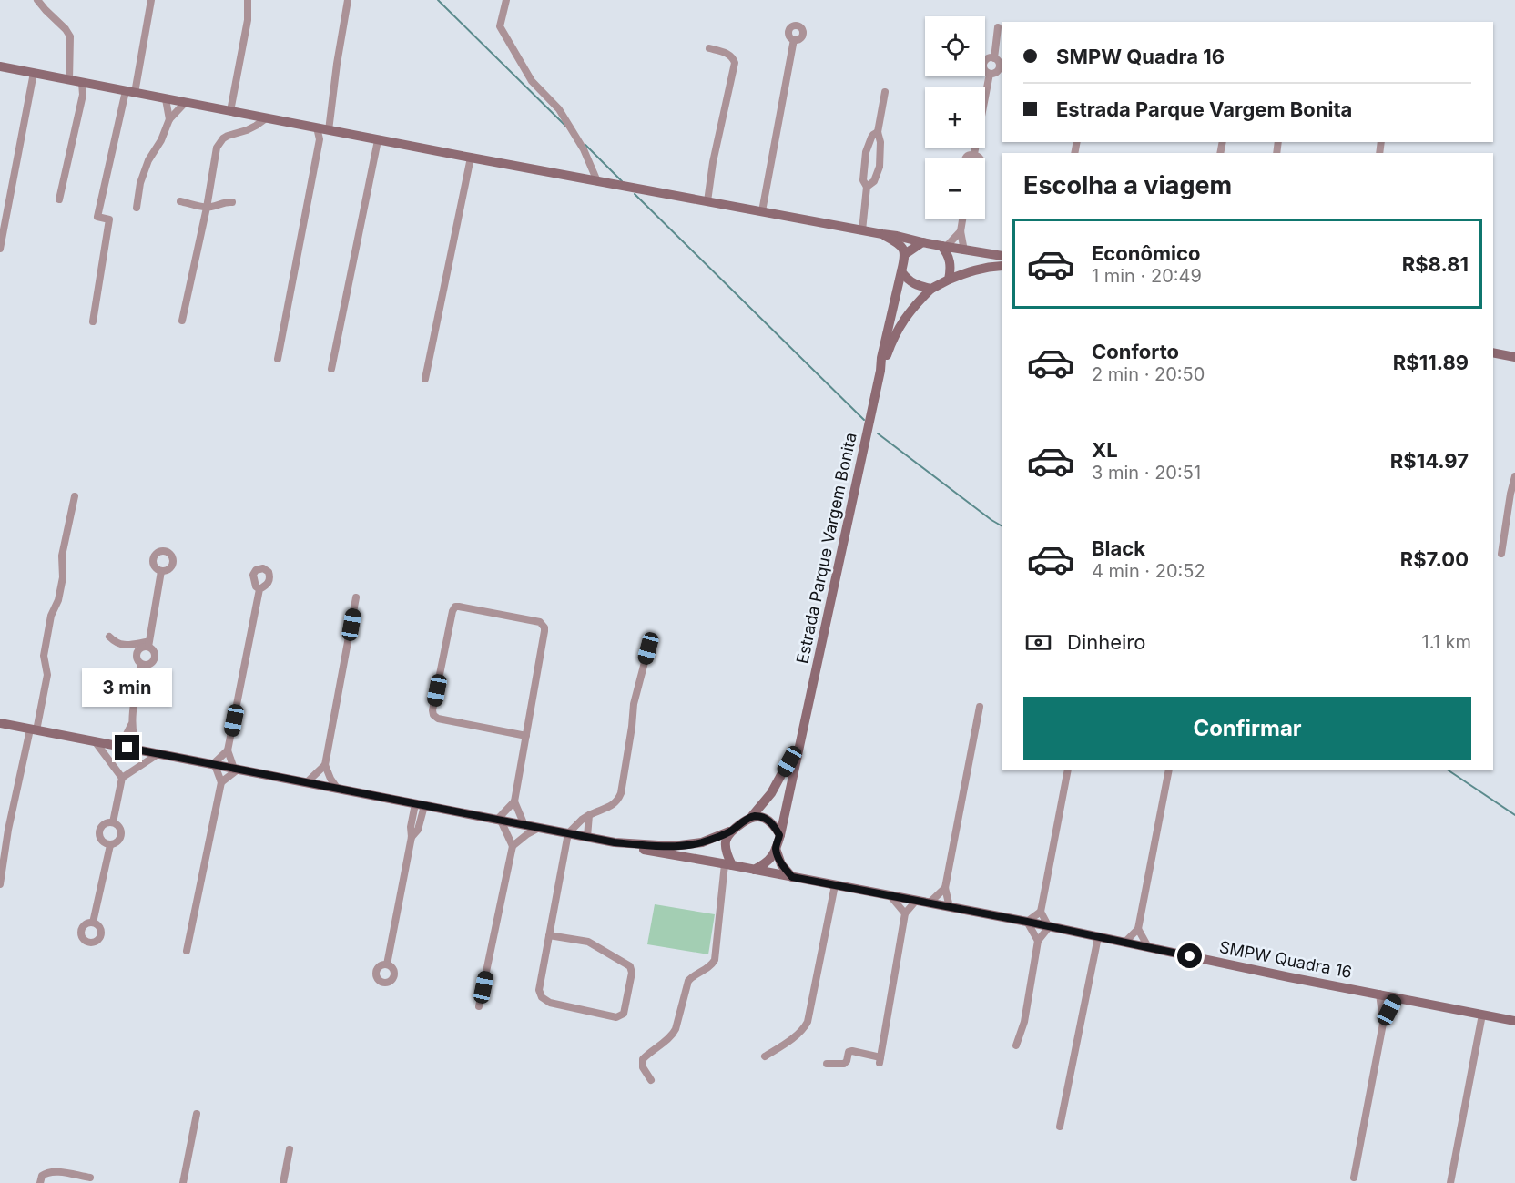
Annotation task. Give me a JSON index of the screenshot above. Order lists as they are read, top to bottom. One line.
{"streets":{"main road":["Estrada Parque Vargem Bonita","SMPW Quadra 16"]},"crossings":[["Estrada Parque Vargem Bonita","SMPW Quadra 16"]],"page":{"map_buttons":["+","−"],"banner":["SMPW Quadra 16","Estrada Parque Vargem Bonita"],"heading":"Escolha a viagem","list":[{"name":"Econômico","note":"1 min · 20:49","value":"R$8.81"},{"name":"Conforto","note":"2 min · 20:50","value":"R$11.89"},{"name":"XL","note":"3 min · 20:51","value":"R$14.97"},{"name":"Black","note":"4 min · 20:52","value":"R$7.00"}],"pay":["Dinheiro","1.1 km"],"bubble":"3 min","buttons":"Confirmar"}}
